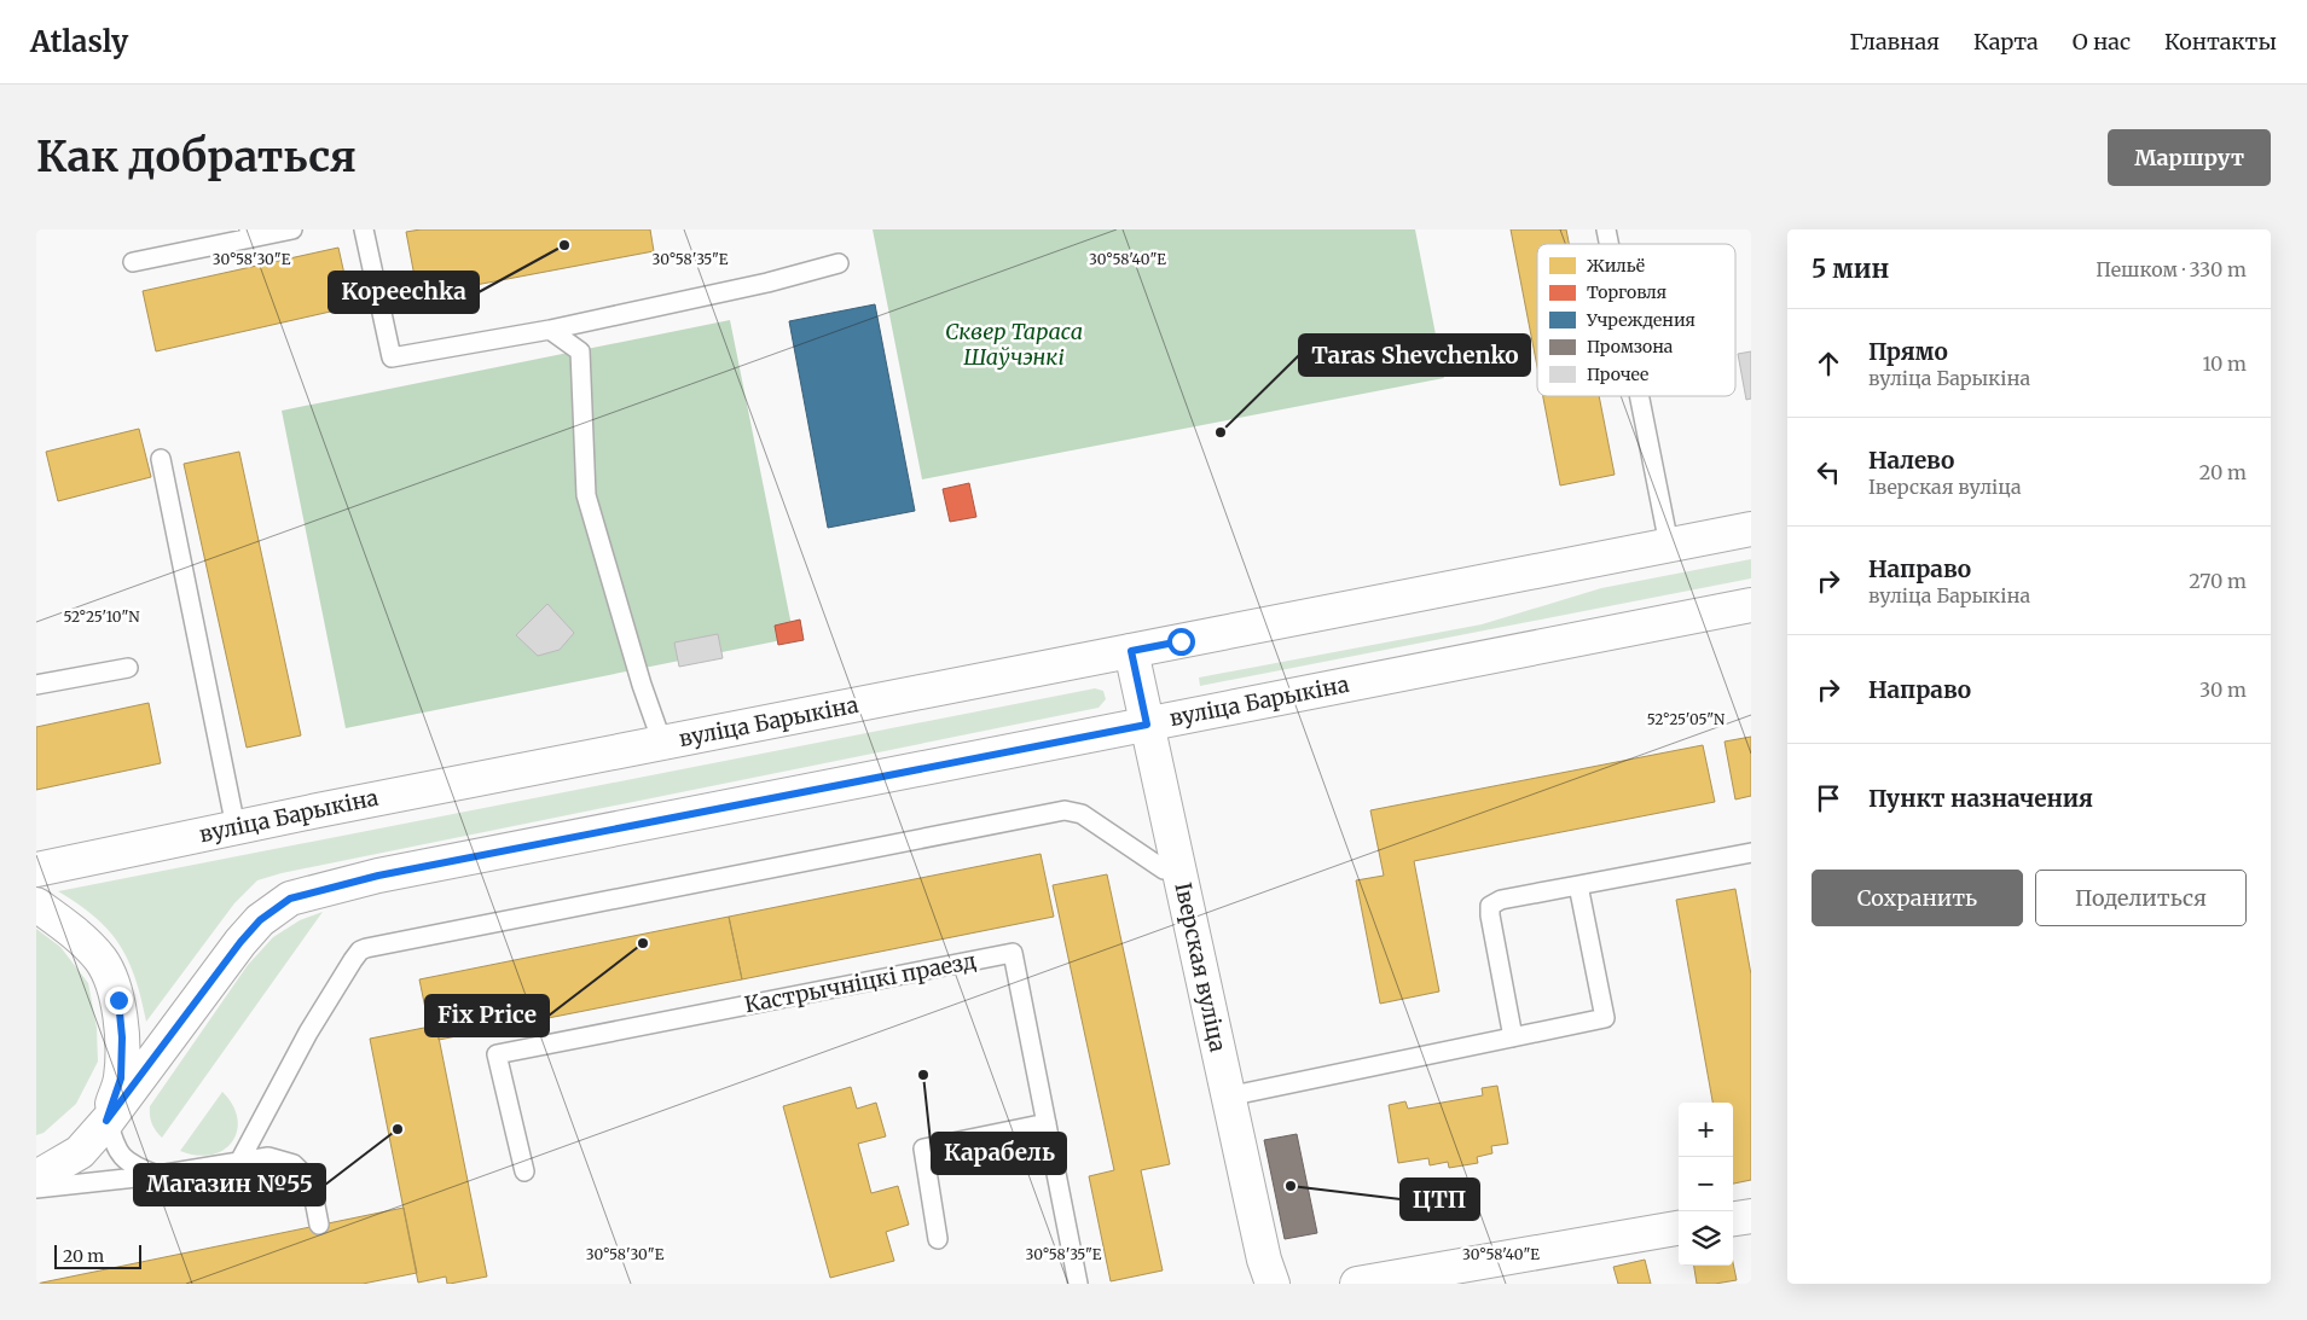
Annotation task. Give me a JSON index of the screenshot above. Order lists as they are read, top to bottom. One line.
{"streets":{"main road":["вуліца Барыкіна","Іверская вуліца"],"lane":["Кастрычніцкі праезд"]},"crossings":[["вуліца Барыкіна","Іверская вуліца"]],"parks":["Сквер Тараса Шаўчэнкі"],"places":["Kopeechka","Taras Shevchenko","Fix Price","Карабель","Магазин №55","ЦТП"],"legend":["Жильё","Торговля","Учреждения","Промзона","Прочее"],"scale_bar":"20 m","page":{"header":"Atlasly","nav":["Главная","Карта","О нас","Контакты"],"buttons":["Маршрут",["Сохранить","Поделиться"]],"title":"Как добраться","heading":["5 мин","Пешком · 330 m"],"list":[["Прямо","вуліца Барыкіна","10 m"],["Налево","Іверская вуліца","20 m"],["Направо","вуліца Барыкіна","270 m"],["Направо","30 m"],"Пункт назначения"],"map_buttons":["+","−"],"scale":"20 m"},"coordinates":["30°58'30\"E","30°58'35\"E","30°58'40\"E","52°25'10\"N","52°25'05\"N"]}
